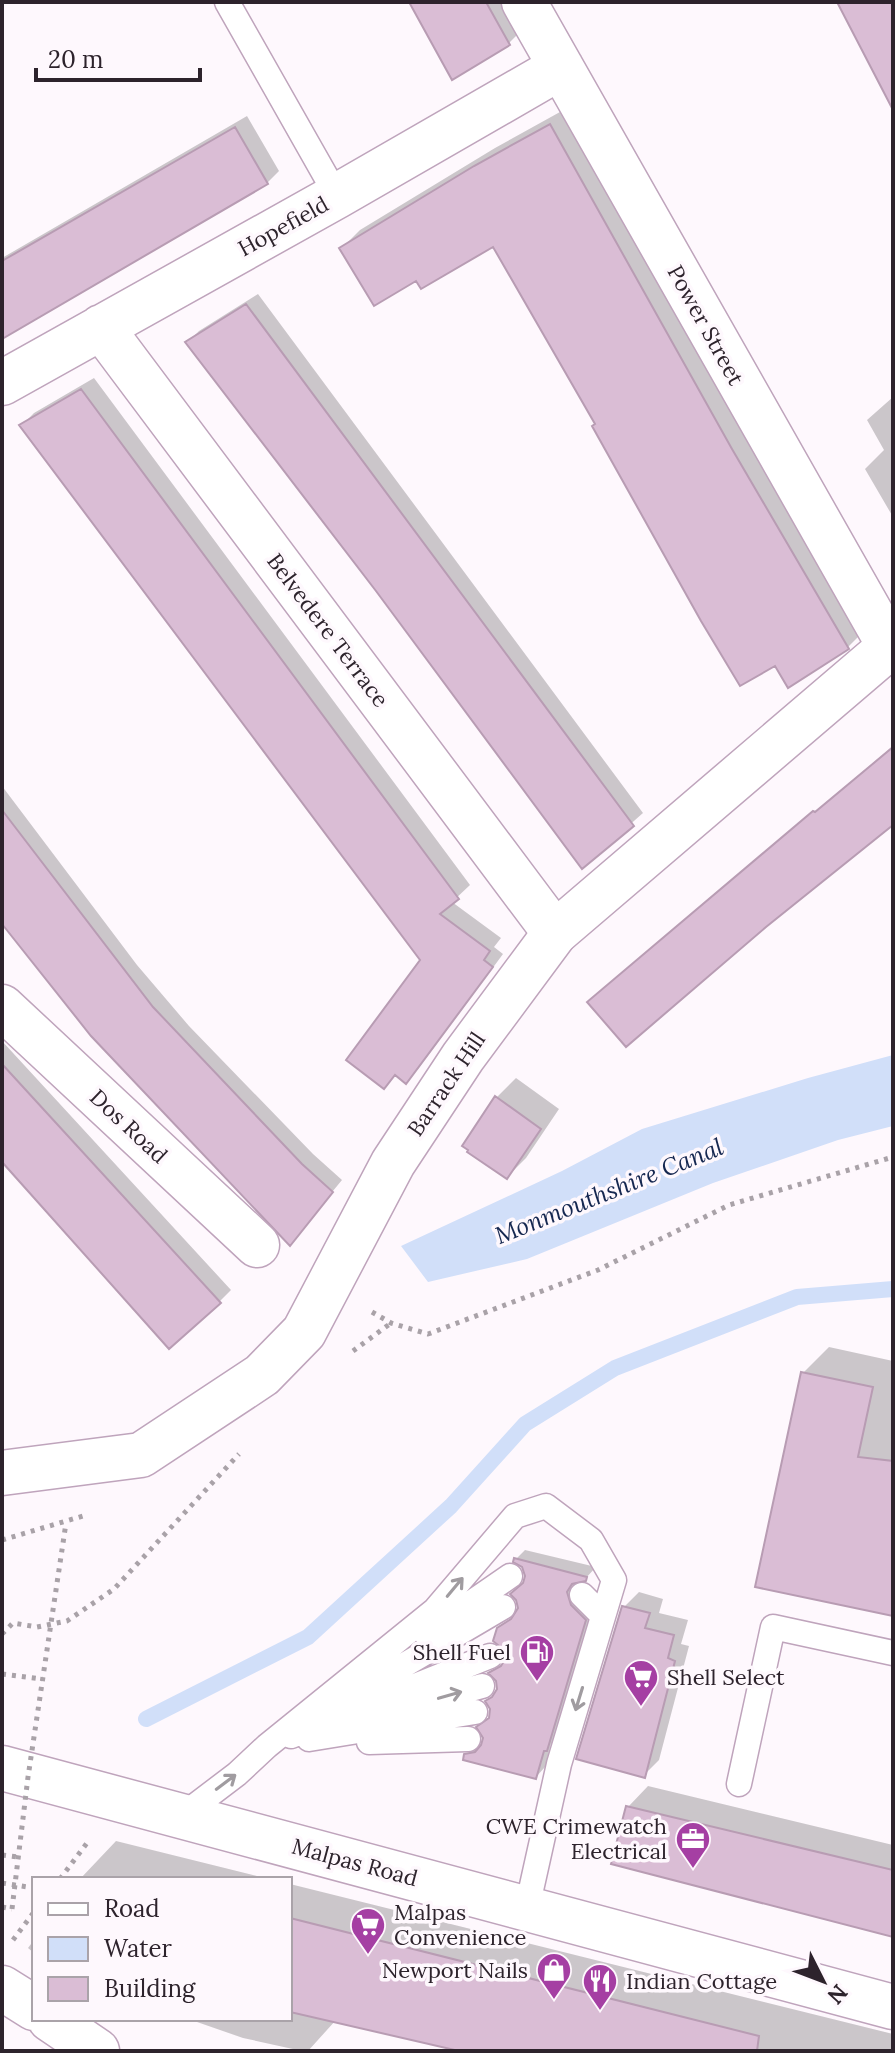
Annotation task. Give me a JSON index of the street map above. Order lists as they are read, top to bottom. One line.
{"streets":{"street":["Hopefield","Power Street","Belvedere Terrace","Barrack Hill","Dos Road","Malpas Road"]},"crossings":[["Hopefield","Power Street"],["Hopefield","Belvedere Terrace"],["Power Street","Barrack Hill"],["Belvedere Terrace","Barrack Hill"]],"water":["Monmouthshire Canal"],"places":{"fuel station":["Shell Fuel"],"supermarket":["Shell Select","Malpas Convenience"],"office":["CWE Crimewatch Electrical"],"shop":["Newport Nails"],"restaurant":["Indian Cottage"]},"legend":["Road","Water","Building"],"scale_bar":"20 m","north":"bottom right"}
